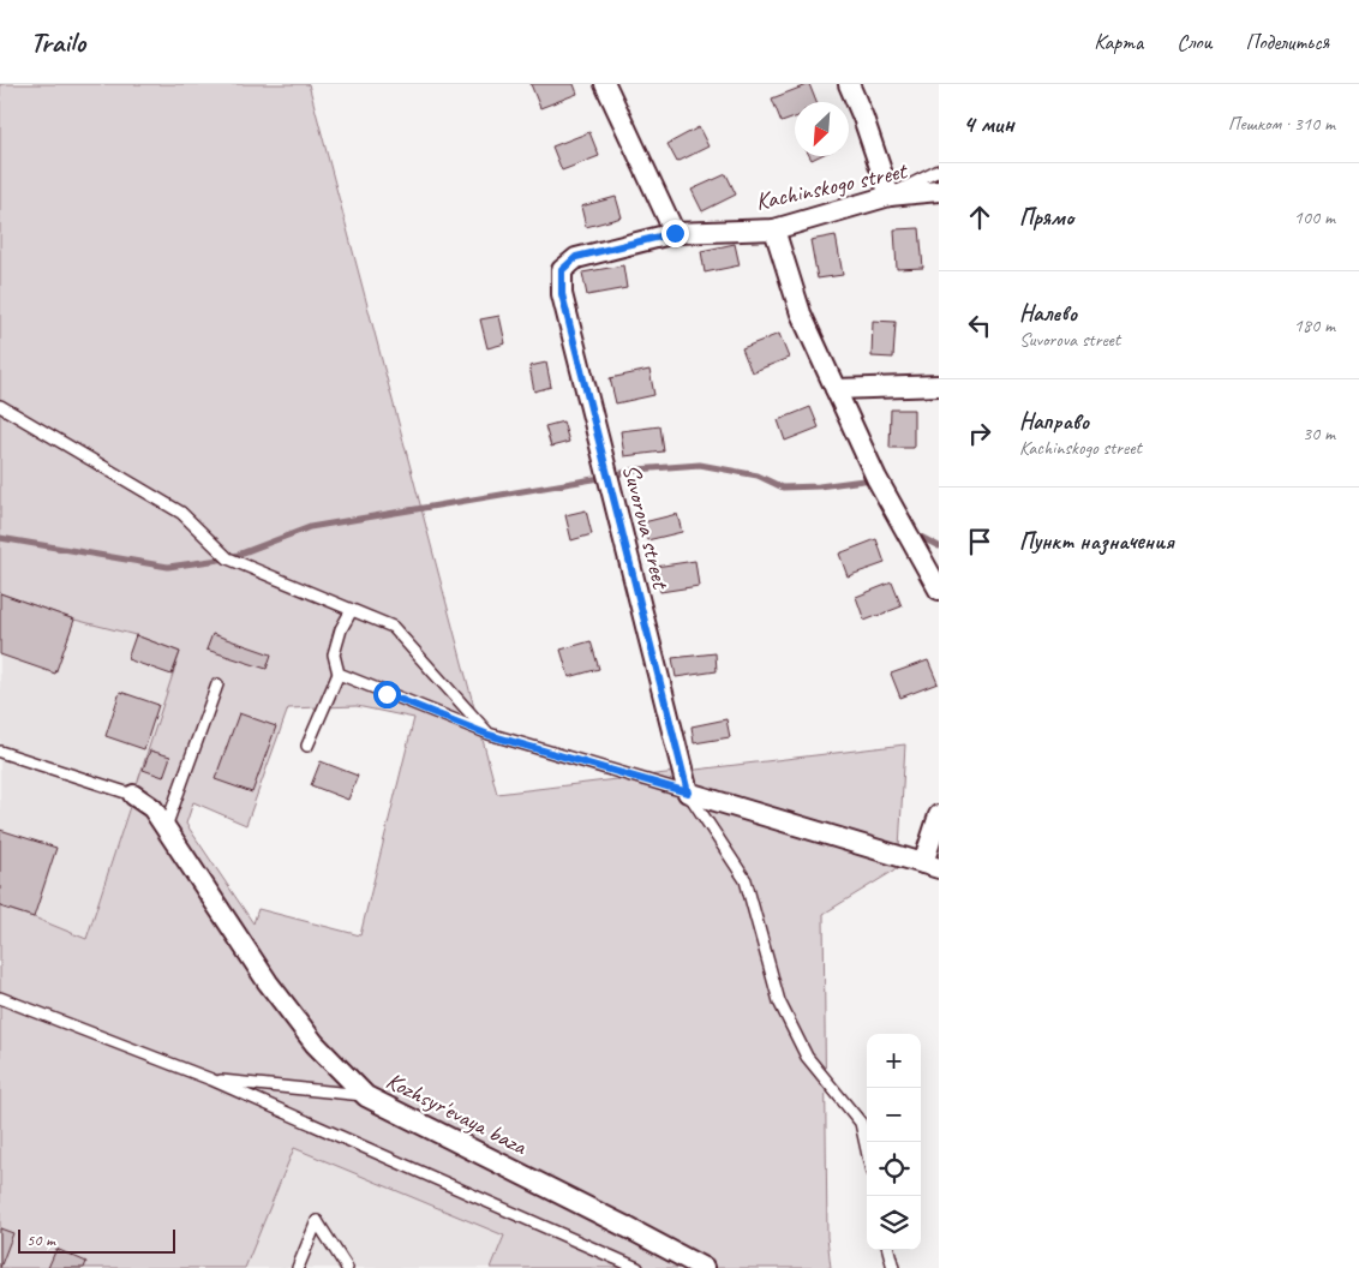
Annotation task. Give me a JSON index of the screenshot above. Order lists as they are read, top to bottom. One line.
{"streets":{"street":["Kachinskogo street","Suvorova street","Kozhsyr'evaya baza"]},"crossings":[["Kachinskogo street","Suvorova street"]],"scale_bar":"50 m","north":"bottom left","page":{"header":"Trailo","nav":["Карта","Слои","Поделиться"],"heading":["4 мин","Пешком · 310 m"],"list":[["Прямо","100 m"],["Налево","Suvorova street","180 m"],["Направо","Kachinskogo street","30 m"],"Пункт назначения"],"map_buttons":["+","−"],"scale":"50 m"}}
